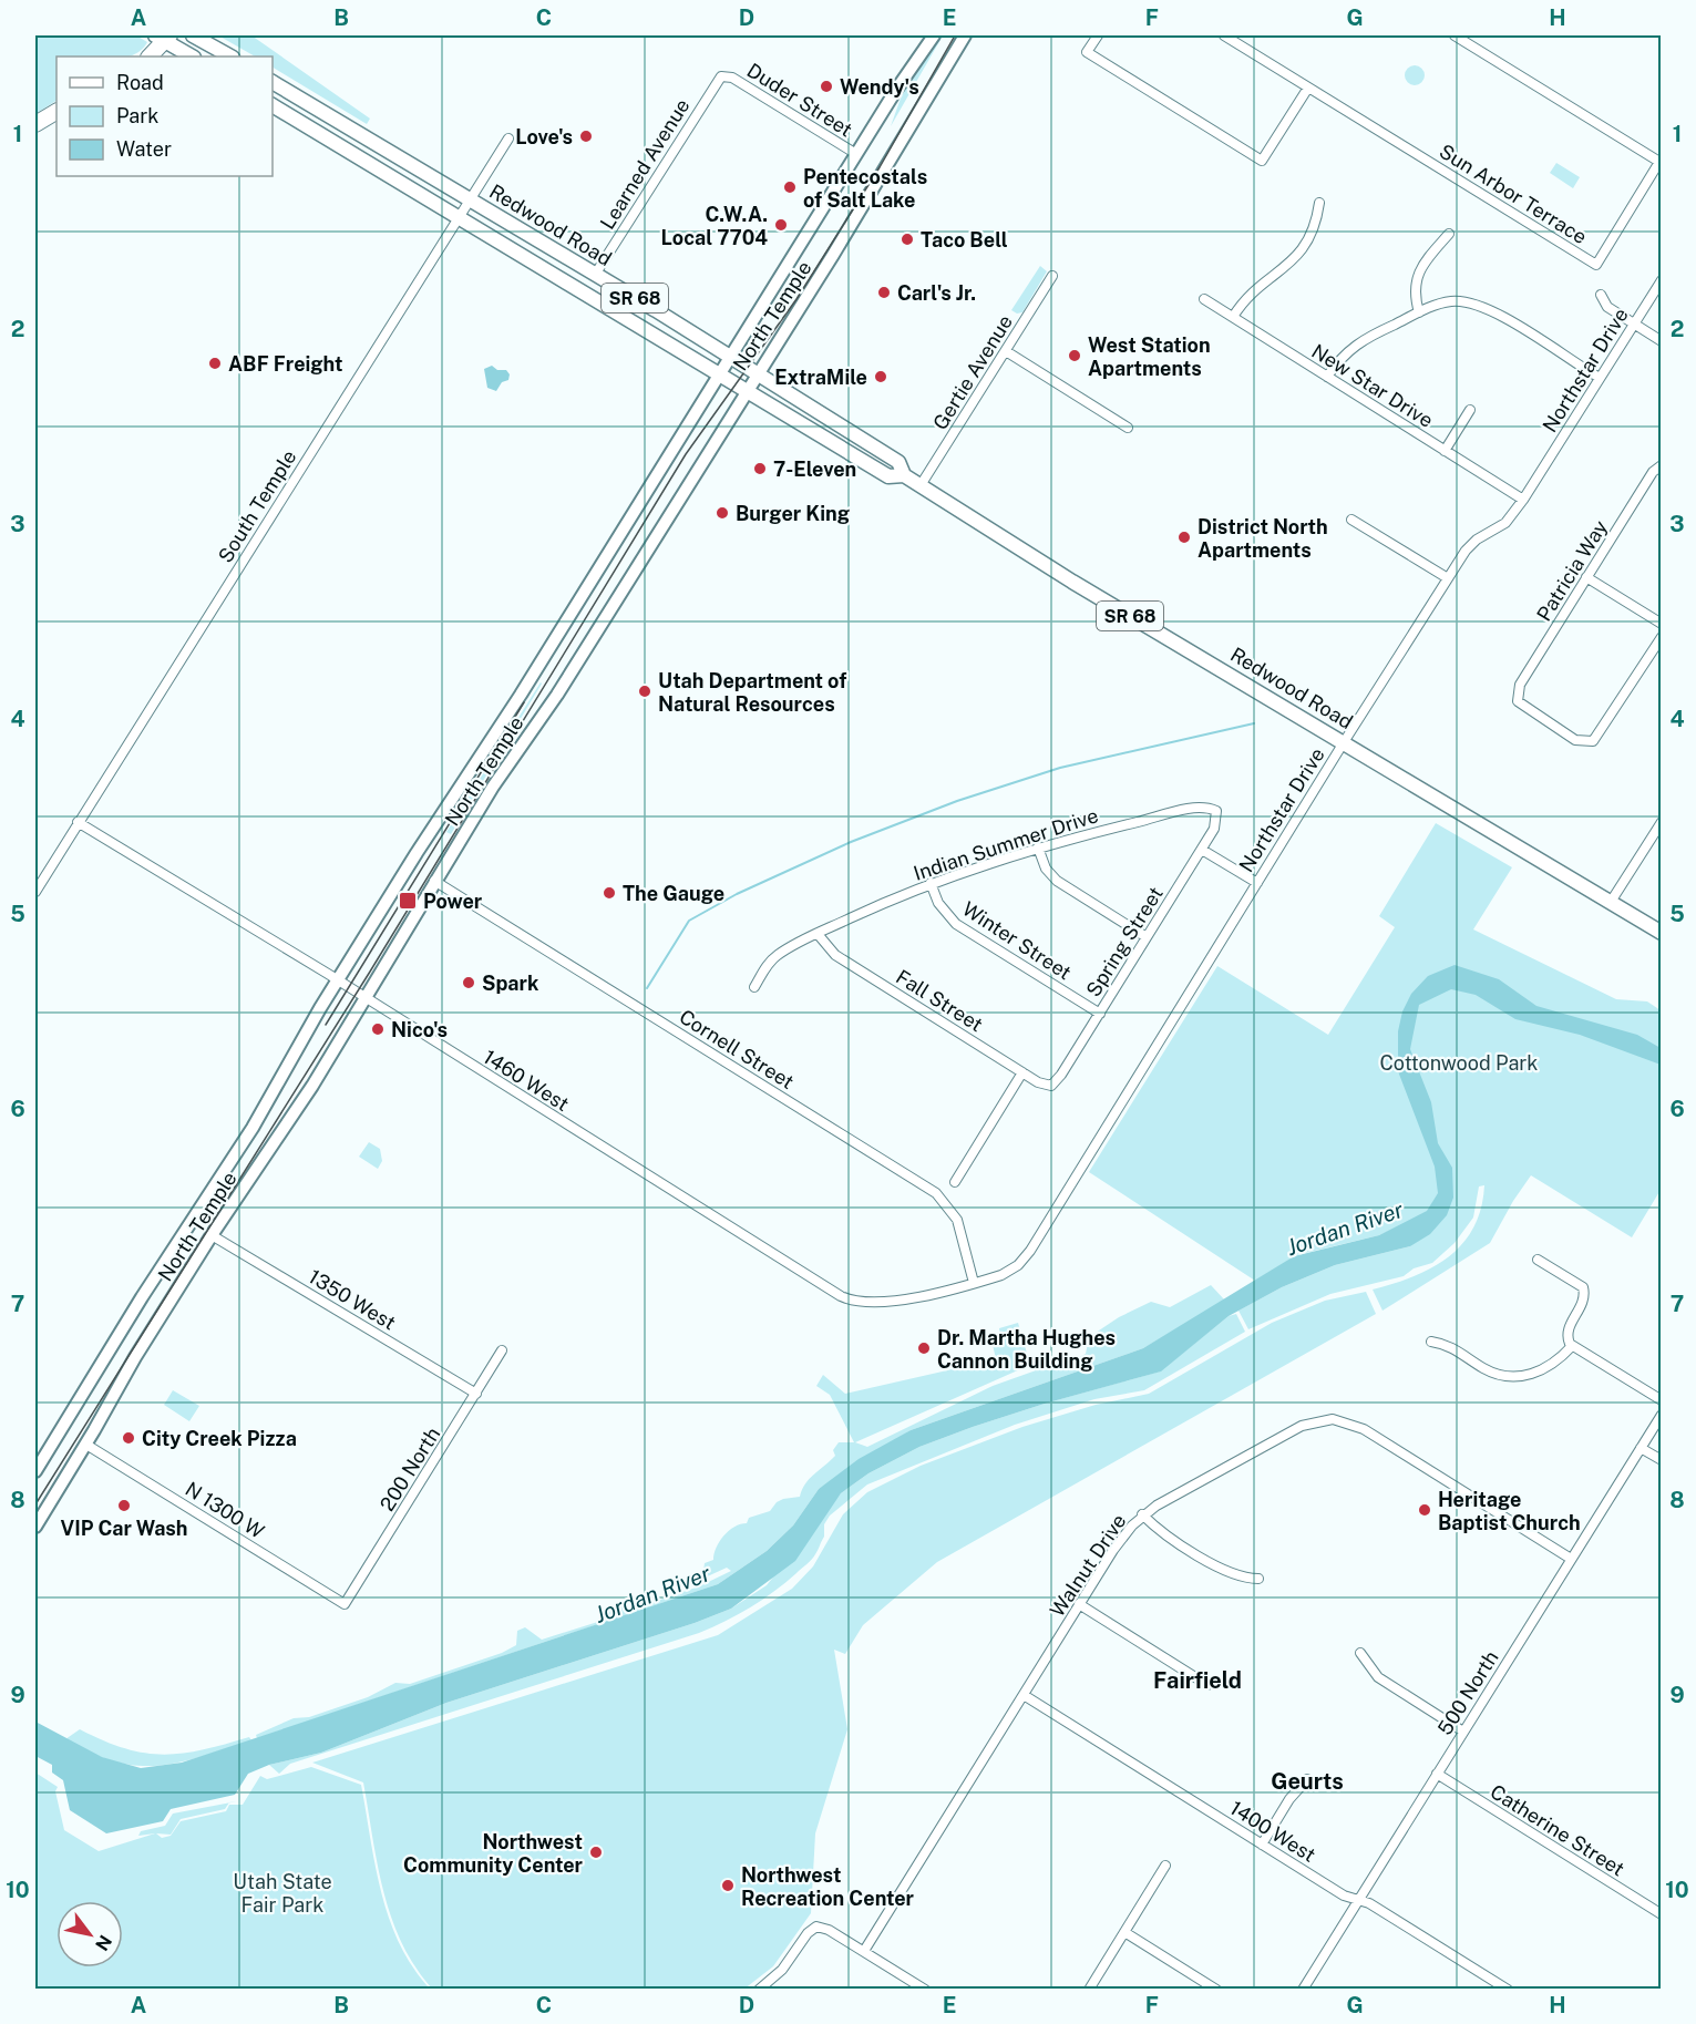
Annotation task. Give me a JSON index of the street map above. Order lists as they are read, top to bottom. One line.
{"streets":{"main road":["Redwood Road","SR 68","North Temple"],"street":["Duder Street","Learned Avenue","Sun Arbor Terrace","Northstar Drive","Gertie Avenue","New Star Drive","South Temple","Patricia Way","Indian Summer Drive","Winter Street","Spring Street","Fall Street","Cornell Street","1460 West","1350 West","200 North","N 1300 W","Walnut Drive","500 North","Catherine Street","1400 West"]},"crossings":[["Duder Street","Learned Avenue"],["Duder Street","North Temple"],["Learned Avenue","Redwood Road"],["Redwood Road","North Temple"],["Redwood Road","Northstar Drive"],["Redwood Road","Gertie Avenue"],["Redwood Road","South Temple"],["North Temple","Cornell Street"],["North Temple","1460 West"],["North Temple","1350 West"],["North Temple","N 1300 W"],["Northstar Drive","New Star Drive"],["Northstar Drive","Cornell Street"],["Northstar Drive","1460 West"],["South Temple","1460 West"],["Indian Summer Drive","Winter Street"],["Indian Summer Drive","Spring Street"],["Indian Summer Drive","Fall Street"],["Winter Street","Spring Street"],["Spring Street","Fall Street"],["Cornell Street","1460 West"],["1350 West","200 North"],["200 North","N 1300 W"],["Walnut Drive","500 North"],["Walnut Drive","1400 West"],["500 North","Catherine Street"],["500 North","1400 West"]],"districts":["Fairfield","Geurts"],"water":["Jordan River"],"parks":["Cottonwood Park","Utah State Fair Park"],"places":{"other":["Wendy's","Love's","Pentecostals of Salt Lake","C.W.A. Local 7704","Taco Bell","Carl's Jr.","West Station Apartments","ABF Freight","ExtraMile","7-Eleven","Burger King","District North Apartments","Utah Department of Natural Resources","The Gauge","Spark","Nico's","Dr. Martha Hughes Cannon Building","City Creek Pizza","VIP Car Wash","Heritage Baptist Church","Northwest Community Center","Northwest Recreation Center"],"transit":["Power"]},"legend":["Road","Park","Water"],"north":"bottom right","grid":{"columns":["A","B","C","D","E","F","G","H"],"rows":["1","2","3","4","5","6","7","8","9","10"]}}
